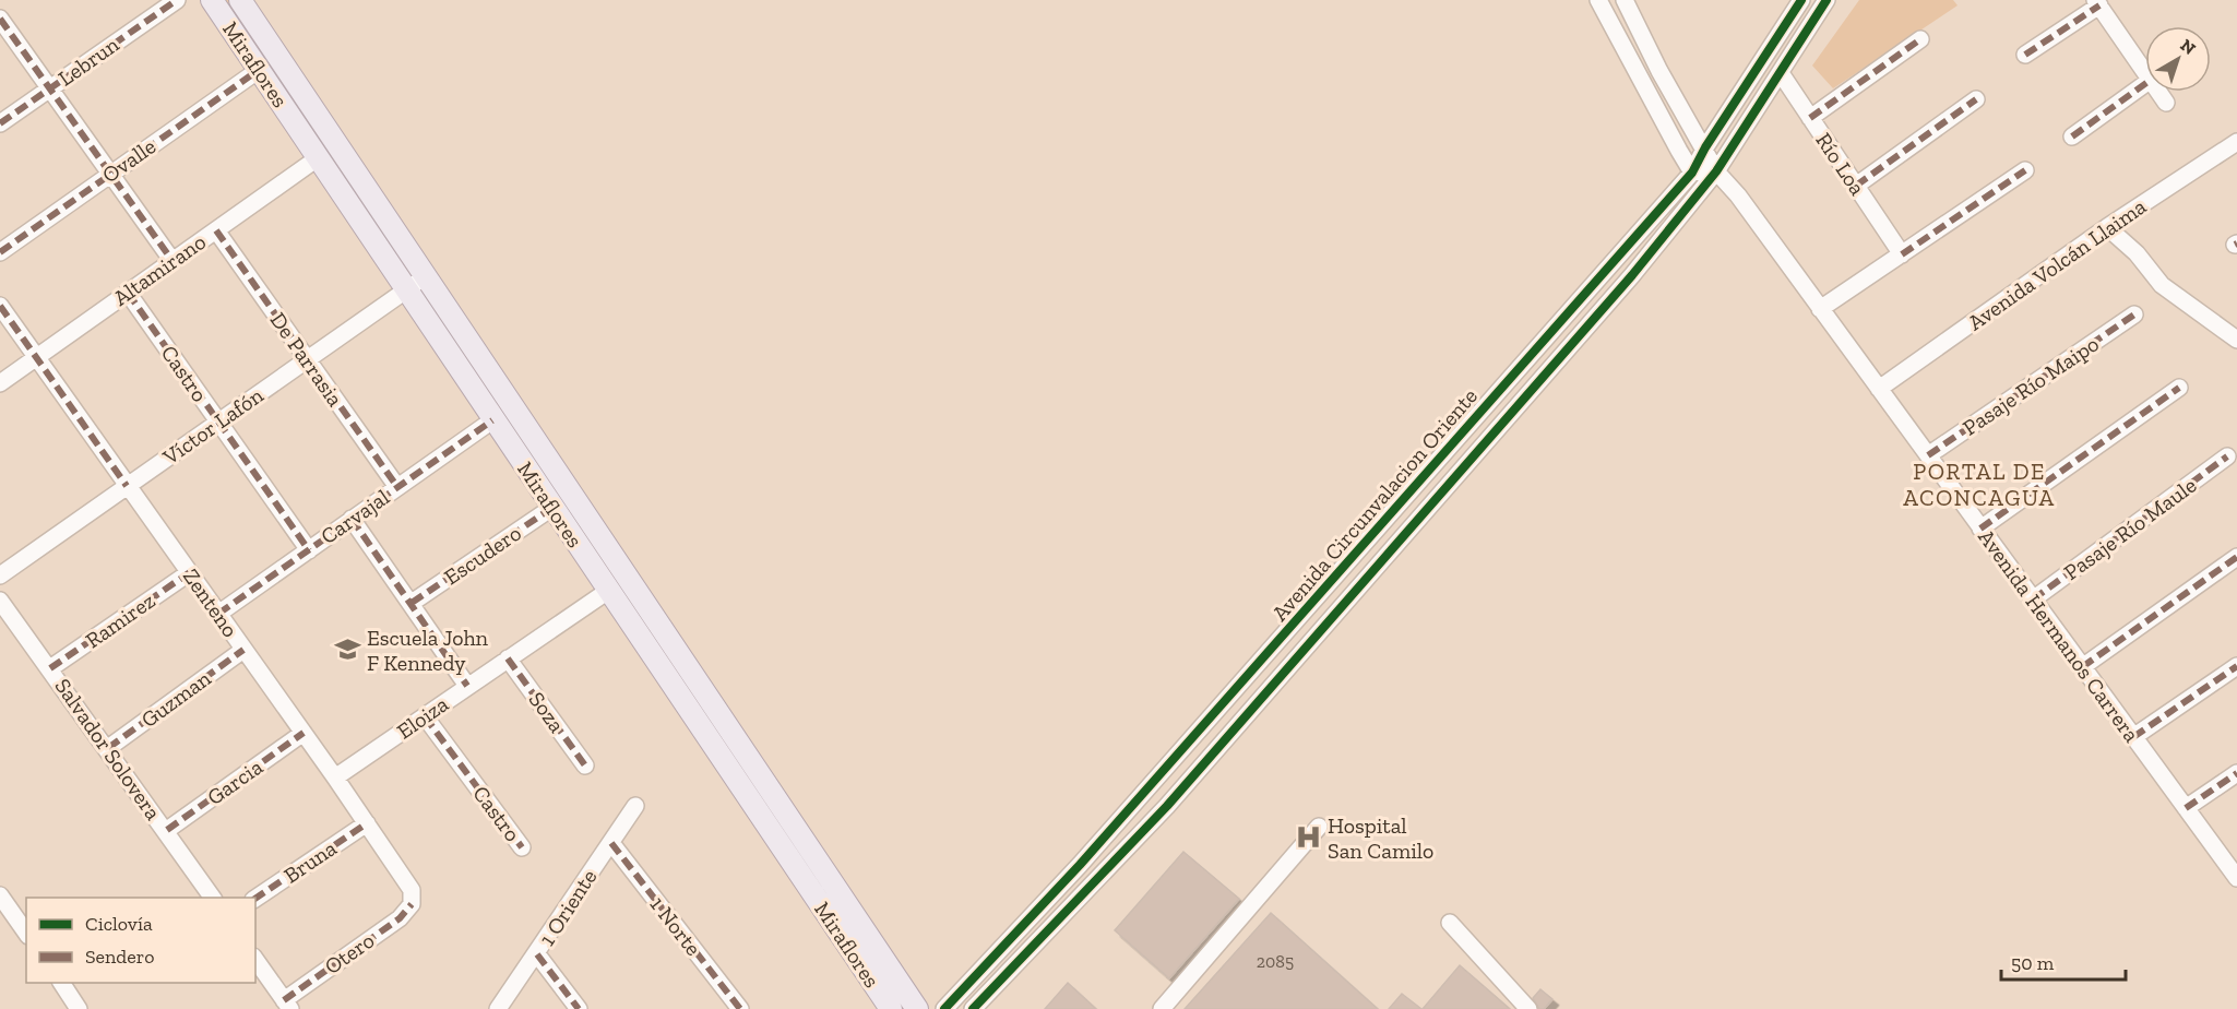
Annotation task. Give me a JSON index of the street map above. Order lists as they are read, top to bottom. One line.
{"streets":{"main road":["Miraflores"],"street":["Lebrun","Ovalle","Río Loa","Avenida Volcán Llaima","Altamirano","De Parrasia","Castro","Pasaje Río Maipo","Víctor Lafón","Avenida Circunvalacion Oriente","Carvajal","Pasaje Río Maule","Escudero","Zenteno","Ramirez","Avenida Hermanos Carrera","Guzman","Soza","Eloiza","Salvador Solovera","Garcia","Bruna","1 Oriente","1 Norte","Otero"]},"crossings":[["Miraflores","Ovalle"],["Miraflores","Altamirano"],["Miraflores","Víctor Lafón"],["Miraflores","Carvajal"],["Miraflores","Escudero"],["Miraflores","Eloiza"],["Río Loa","Avenida Circunvalacion Oriente"],["Avenida Volcán Llaima","Avenida Hermanos Carrera"],["Altamirano","De Parrasia"],["Altamirano","Castro"],["Altamirano","Zenteno"],["De Parrasia","Víctor Lafón"],["De Parrasia","Carvajal"],["Castro","Víctor Lafón"],["Castro","Carvajal"],["Castro","Eloiza"],["Pasaje Río Maipo","Avenida Hermanos Carrera"],["Víctor Lafón","Zenteno"],["Avenida Circunvalacion Oriente","Avenida Hermanos Carrera"],["Carvajal","Zenteno"],["Pasaje Río Maule","Avenida Hermanos Carrera"],["Zenteno","Ramirez"],["Zenteno","Guzman"],["Zenteno","Eloiza"],["Zenteno","Garcia"],["Zenteno","Bruna"],["Zenteno","Otero"],["Ramirez","Salvador Solovera"],["Guzman","Salvador Solovera"],["Soza","Eloiza"],["Salvador Solovera","Garcia"],["1 Oriente","1 Norte"]],"districts":["PORTAL DE ACONCAGUA"],"places":{"school or university":["Escuela John F Kennedy"],"hospital":["Hospital San Camilo"]},"house_numbers":["2085"],"legend":["Ciclovía","Sendero"],"scale_bar":"50 m","north":"top right"}
